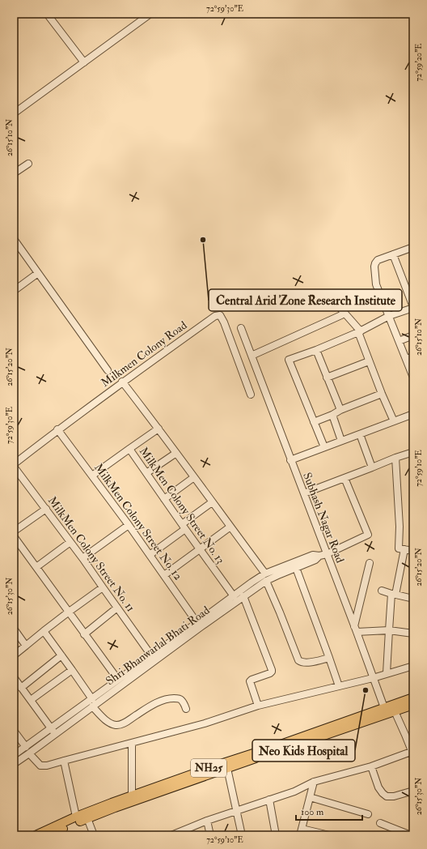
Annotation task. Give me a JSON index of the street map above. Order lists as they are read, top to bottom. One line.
{"streets":{"main road":["NH25"],"street":["Milkmen Colony Road","MilkMen Colony Street No. 13","Subhash Nagar Road","MilkMen Colony Street No. 12","MilkMen Colony Street No. 11","Shri Bhanwarlal Bhati Road"]},"crossings":[["Milkmen Colony Road","MilkMen Colony Street No. 12"],["Milkmen Colony Road","MilkMen Colony Street No. 11"],["MilkMen Colony Street No. 13","MilkMen Colony Street No. 12"],["MilkMen Colony Street No. 13","Shri Bhanwarlal Bhati Road"],["Subhash Nagar Road","Shri Bhanwarlal Bhati Road"],["Subhash Nagar Road","NH25"],["MilkMen Colony Street No. 12","Shri Bhanwarlal Bhati Road"],["MilkMen Colony Street No. 11","Shri Bhanwarlal Bhati Road"]],"places":["Central Arid Zone Research Institute","Neo Kids Hospital"],"scale_bar":"100 m","coordinates":["72°59'30\"E","72°59'20\"E","26°15'10\"N","26°15'20\"N","72°59'10\"E","26°15'30\"N"]}
